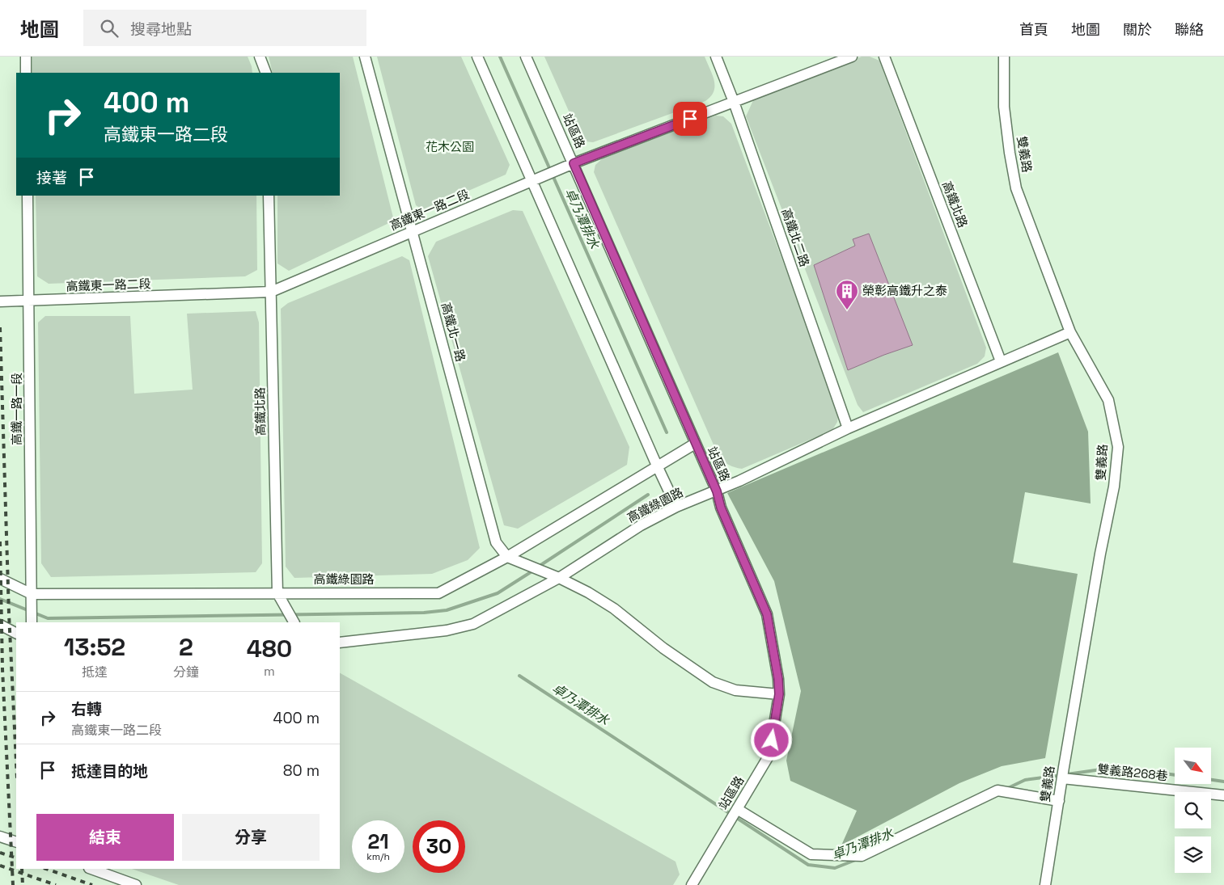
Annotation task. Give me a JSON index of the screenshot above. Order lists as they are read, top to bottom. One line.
{"streets":{"street":["站區路","雙義路","高鐵北路","高鐵東一路二段","高鐵北二路","高鐵北一路","高鐵一路一段","高鐵綠園路","雙義路268巷"]},"crossings":[["站區路","高鐵東一路二段"],["站區路","高鐵綠園路"],["雙義路","高鐵綠園路"],["雙義路","雙義路268巷"],["高鐵北路","高鐵東一路二段"],["高鐵北路","高鐵綠園路"],["高鐵東一路二段","高鐵北二路"],["高鐵東一路二段","高鐵北一路"],["高鐵東一路二段","高鐵一路一段"],["高鐵北二路","高鐵綠園路"],["高鐵北一路","高鐵綠園路"],["高鐵一路一段","高鐵綠園路"]],"water":["卓乃潭排水"],"parks":["花木公園"],"places":{"building":["榮彰高鐵升之泰"]},"north":"bottom right","page":{"header":"地圖","search":"搜尋地點","nav":["首頁","地圖","關於","聯絡"],"turn":["400 m","高鐵東一路二段"],"then":"接著","eta":["13:52","抵達","2","分鐘","480","m"],"list":[{"name":"右轉","note":"高鐵東一路二段","value":"400 m"},{"name":"抵達目的地","value":"80 m"}],"buttons":["結束","分享"],"speed":"21 km/h","limit":"30"}}
